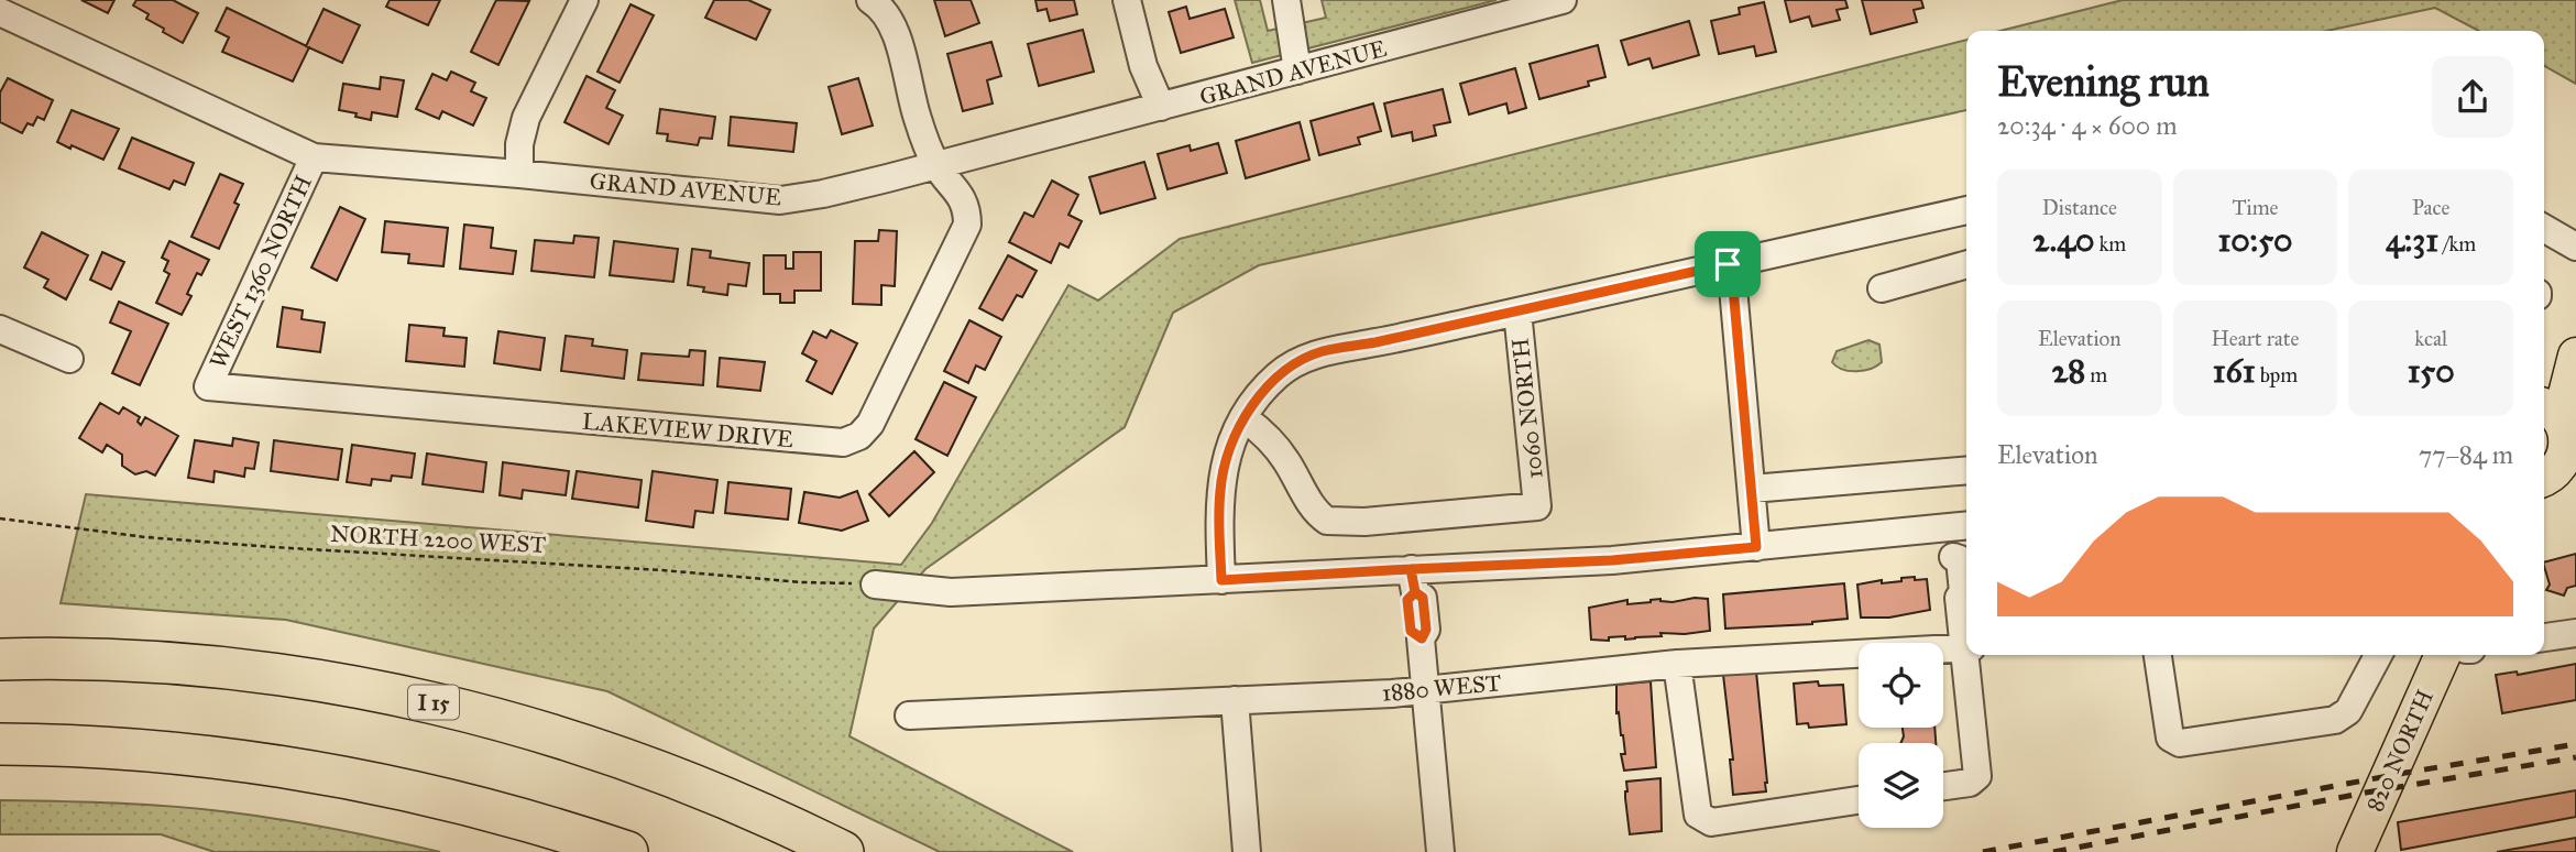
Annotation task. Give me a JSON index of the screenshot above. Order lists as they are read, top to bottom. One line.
{"streets":{"highway":["I 15"],"main road":["820 NORTH"],"street":["GRAND AVENUE","WEST 1360 NORTH","1060 NORTH","LAKEVIEW DRIVE","1880 WEST"],"path":["NORTH 2200 WEST"]},"crossings":[["GRAND AVENUE","WEST 1360 NORTH"],["GRAND AVENUE","LAKEVIEW DRIVE"],["WEST 1360 NORTH","LAKEVIEW DRIVE"]],"page":{"heading":["Evening run","20:34 · 4 × 600 m"],"stats":[["Distance","2.40 km"],["Time","10:50"],["Pace","4:31 /km"],["Elevation","28 m"],["Heart rate","161 bpm"],["kcal","150"]],"chart":["Elevation","77–84 m"]}}
